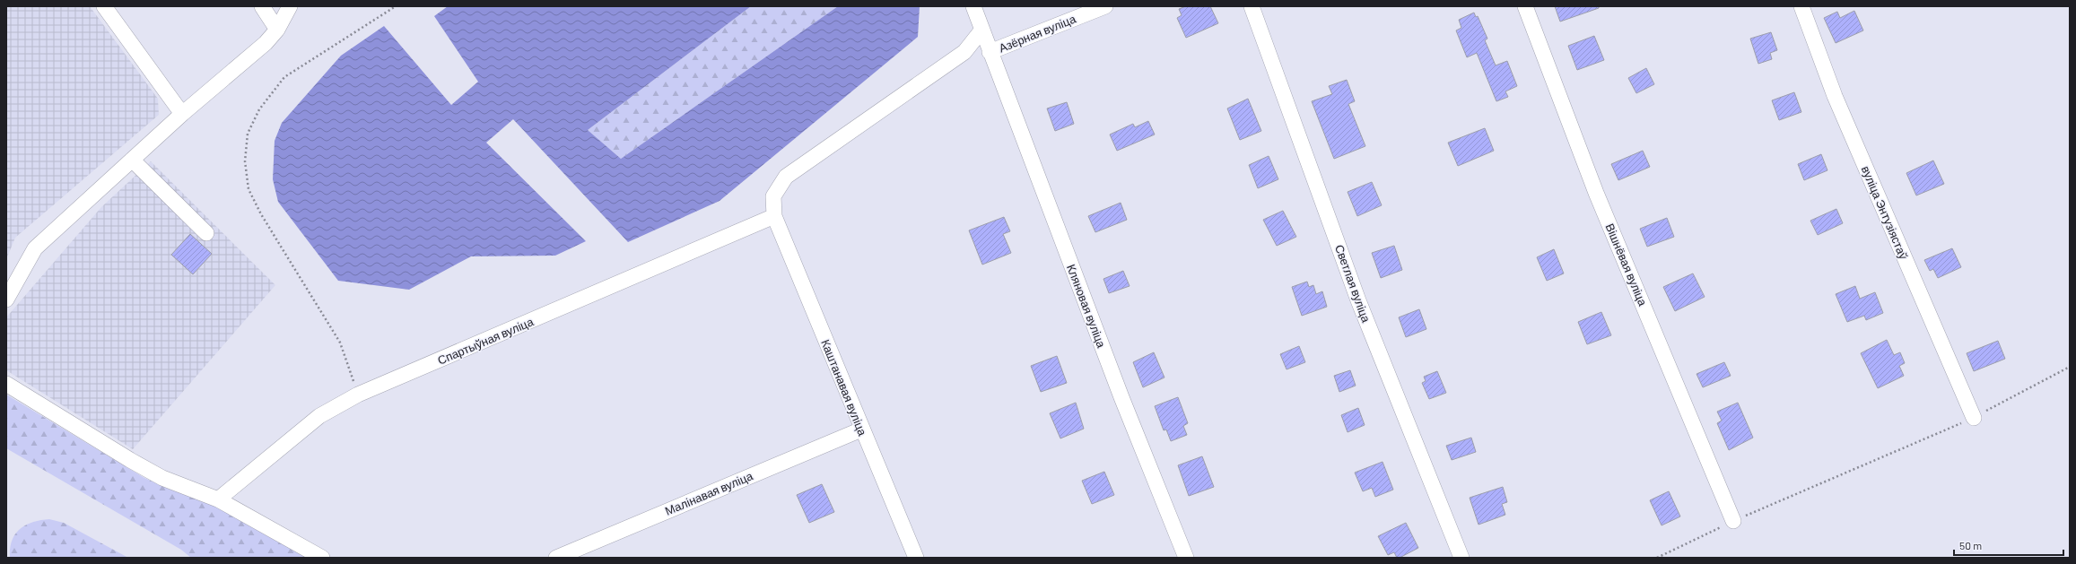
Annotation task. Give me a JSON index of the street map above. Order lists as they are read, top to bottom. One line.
{"streets":{"street":["Азёрная вуліца","вуліца Энтузіястаў","Вішнёвая вуліца","Светлая вуліца","Кляновая вуліца","Спартыўная вуліца","Каштанавая вуліца","Малінавая вуліца"]},"crossings":[["Азёрная вуліца","Кляновая вуліца"],["Кляновая вуліца","Каштанавая вуліца"],["Спартыўная вуліца","Каштанавая вуліца"],["Каштанавая вуліца","Малінавая вуліца"]],"scale_bar":"50 m"}
